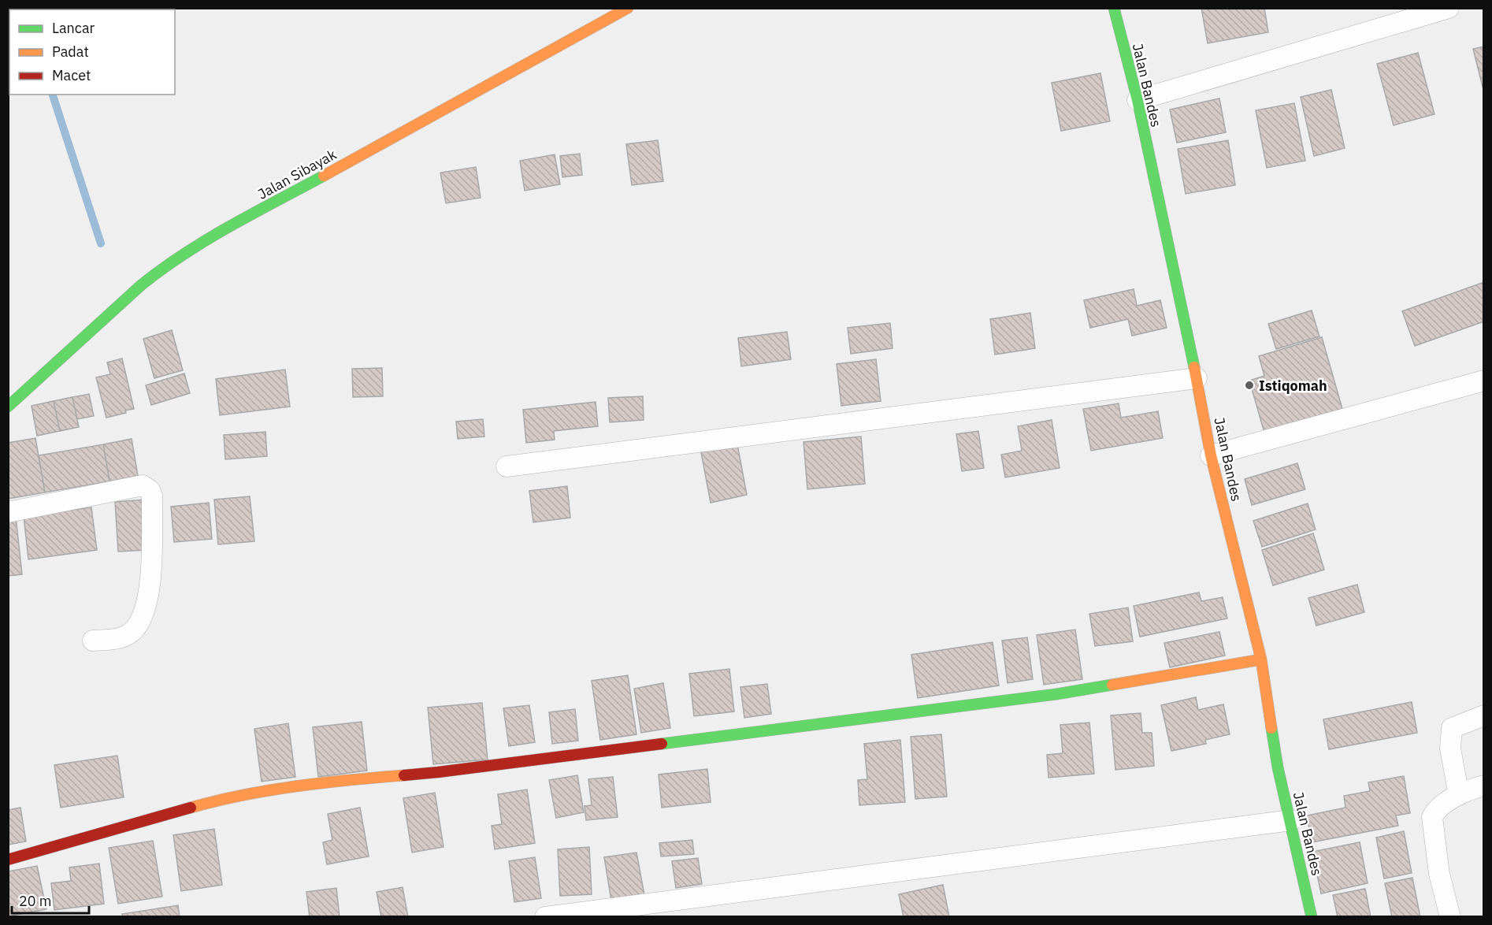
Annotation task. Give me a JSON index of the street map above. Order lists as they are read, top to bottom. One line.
{"streets":{"street":["Jalan Bandes","Jalan Sibayak"]},"places":["Istiqomah"],"legend":["Lancar","Padat","Macet"],"scale_bar":"20 m"}
